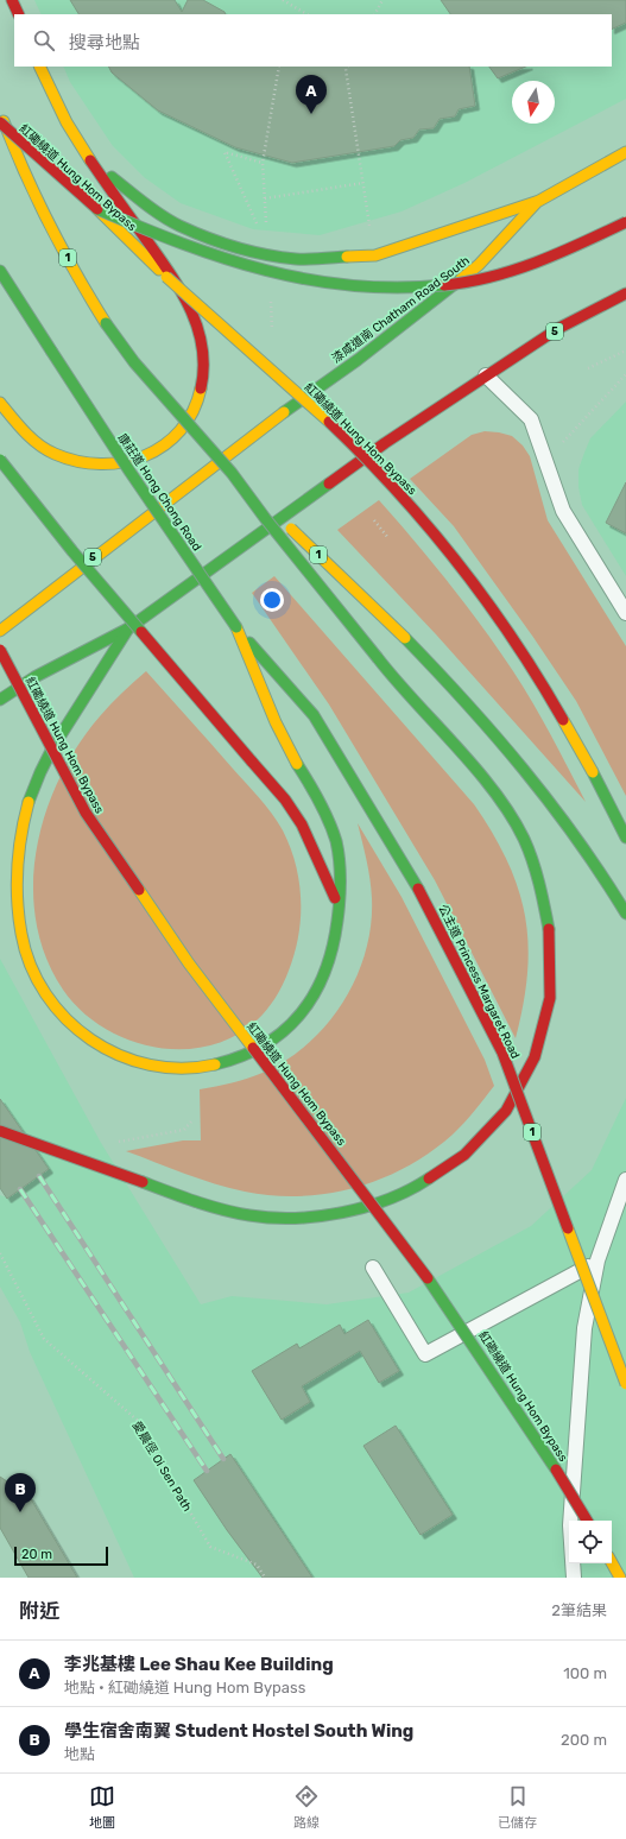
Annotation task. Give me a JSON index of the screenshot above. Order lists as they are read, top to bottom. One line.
{"streets":{"main road":["紅磡繞道 Hung Hom Bypass","1","漆咸道南 Chatham Road South","5","康莊道 Hong Chong Road","公主道 Princess Margaret Road"],"path":["愛晨徑 Oi Sen Path"]},"crossings":[["康莊道 Hong Chong Road","公主道 Princess Margaret Road"]],"scale_bar":"20 m","north":"bottom","page":{"search":"搜尋地點","pins":["A","B"],"scale":"20 m","heading":["附近","2筆結果"],"list":[{"mark":"A","name":"李兆基樓 Lee Shau Kee Building","note":"地點 · 紅磡繞道 Hung Hom Bypass","value":"100 m"},{"mark":"B","name":"學生宿舍南翼 Student Hostel South Wing","note":"地點","value":"200 m"}],"nav":["地圖","路線","已儲存"]}}
